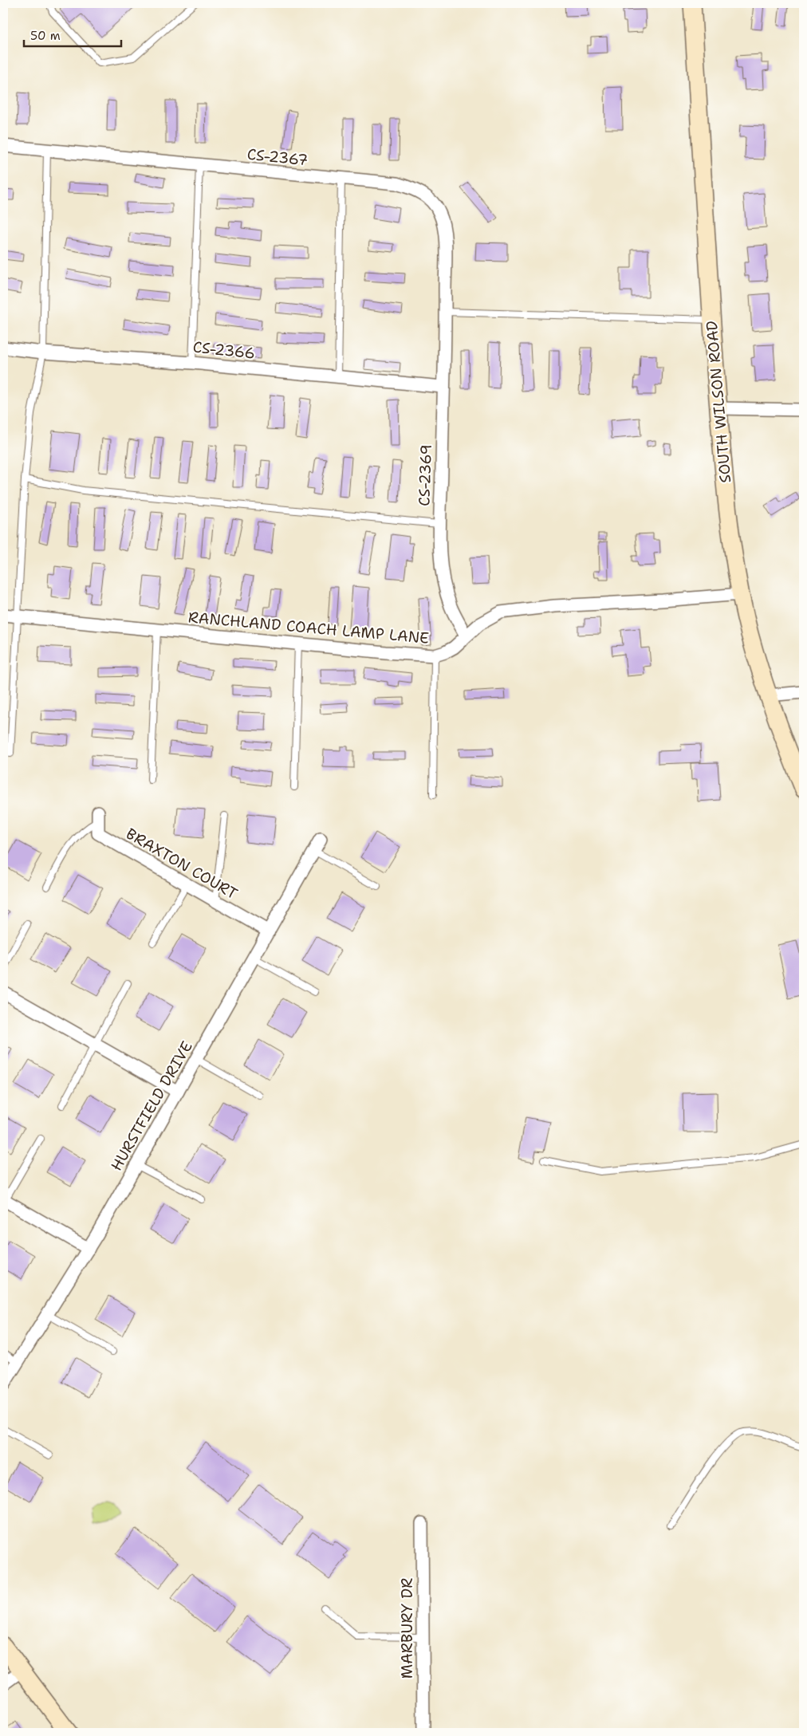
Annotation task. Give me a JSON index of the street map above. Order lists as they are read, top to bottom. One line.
{"streets":{"main road":["SOUTH WILSON ROAD"],"street":["CS-2367","CS-2366","CS-2369","RANCHLAND COACH LAMP LANE","BRAXTON COURT","HURSTFIELD DRIVE","MARBURY DR"]},"crossings":[["CS-2367","CS-2369"],["CS-2366","CS-2369"],["SOUTH WILSON ROAD","RANCHLAND COACH LAMP LANE"],["CS-2369","RANCHLAND COACH LAMP LANE"],["BRAXTON COURT","HURSTFIELD DRIVE"]],"scale_bar":"50 m"}
